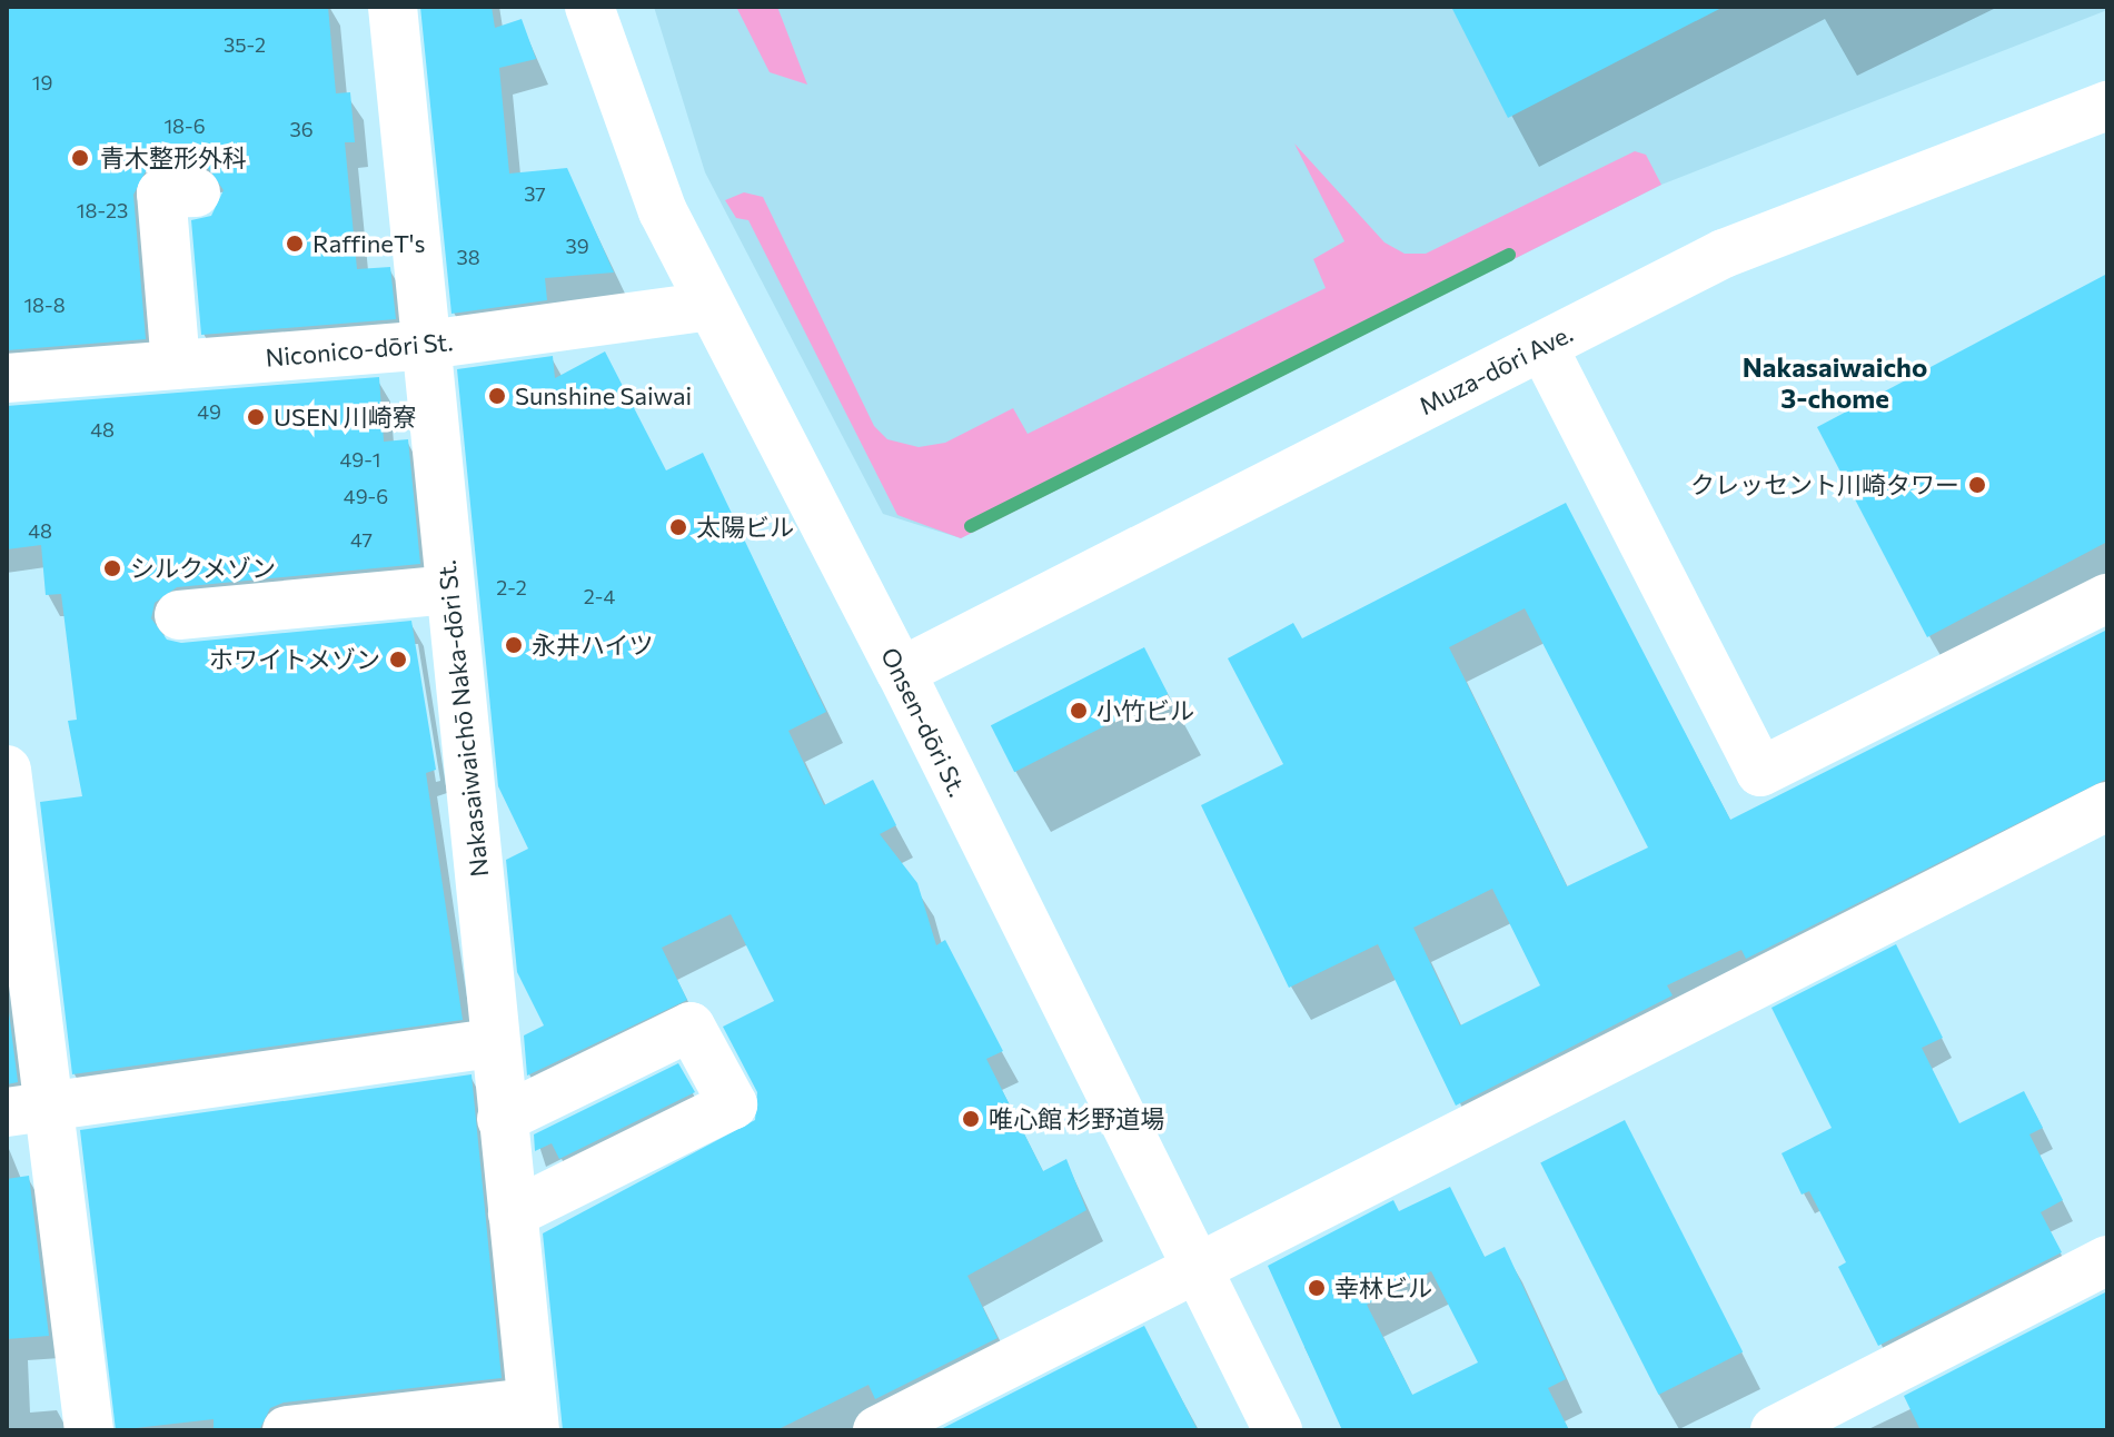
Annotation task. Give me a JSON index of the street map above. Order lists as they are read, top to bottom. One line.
{"streets":{"street":["Niconico-dōri St.","Muza-dōri Ave.","Nakasaiwaichō Naka-dōri St.","Onsen-dōri St."]},"crossings":[["Niconico-dōri St.","Nakasaiwaichō Naka-dōri St."],["Niconico-dōri St.","Onsen-dōri St."],["Muza-dōri Ave.","Onsen-dōri St."]],"districts":["Nakasaiwaicho 3-chome"],"places":["青木整形外科","RaffineT's","Sunshine Saiwai","USEN 川崎寮","クレッセント川崎タワー","太陽ビル","シルクメゾン","永井ハイツ","ホワイトメゾン","小竹ビル","唯心館 杉野道場","幸林ビル"],"house_numbers":["35-2","19","18-6","36","37","18-23","39","38","18-8","49","48","49-1","49-6","48","47","2-2","2-4"]}
